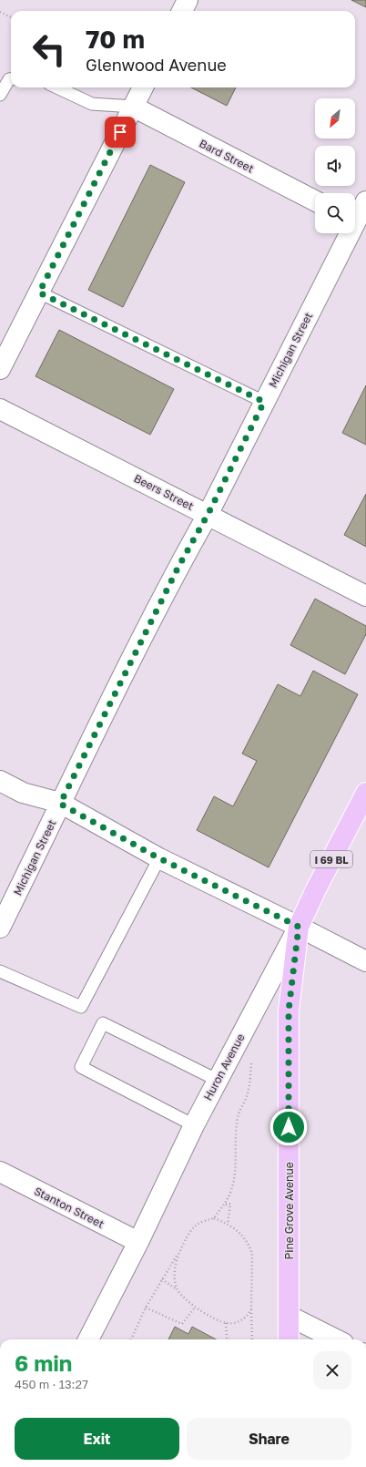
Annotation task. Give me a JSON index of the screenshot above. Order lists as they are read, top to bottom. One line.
{"streets":{"main road":["I 69 BL","Huron Avenue","Pine Grove Avenue"],"street":["Bard Street","Michigan Street","Beers Street","Stanton Street"]},"crossings":[["Michigan Street","Beers Street"],["Huron Avenue","Stanton Street"],["Huron Avenue","Pine Grove Avenue"]],"north":"bottom left","page":{"turn":["70 m","Glenwood Avenue"],"heading":["6 min","450 m · 13:27"],"buttons":["Exit","Share"]}}
